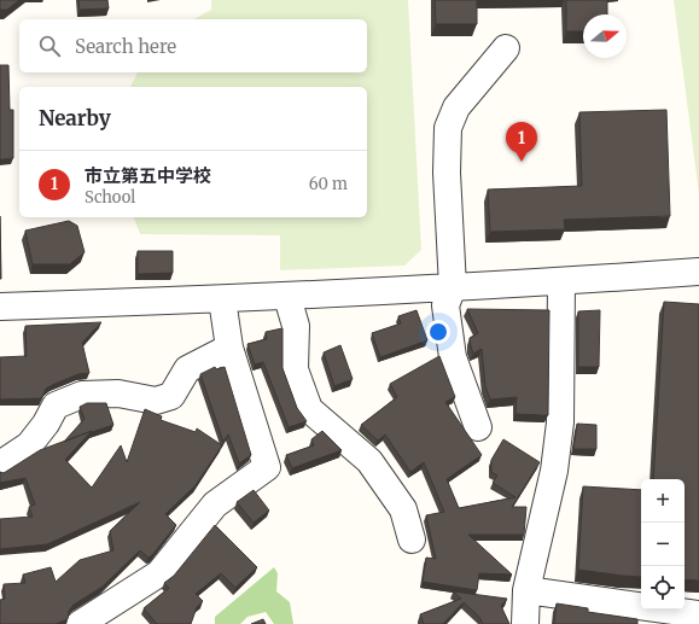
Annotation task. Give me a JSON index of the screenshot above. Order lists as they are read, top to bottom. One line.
{"north":"right","page":{"search":"Search here","heading":"Nearby","pins":"1","list":[{"mark":"1","name":"市立第五中学校","note":"School","value":"60 m"}],"map_buttons":["+","−"]}}
